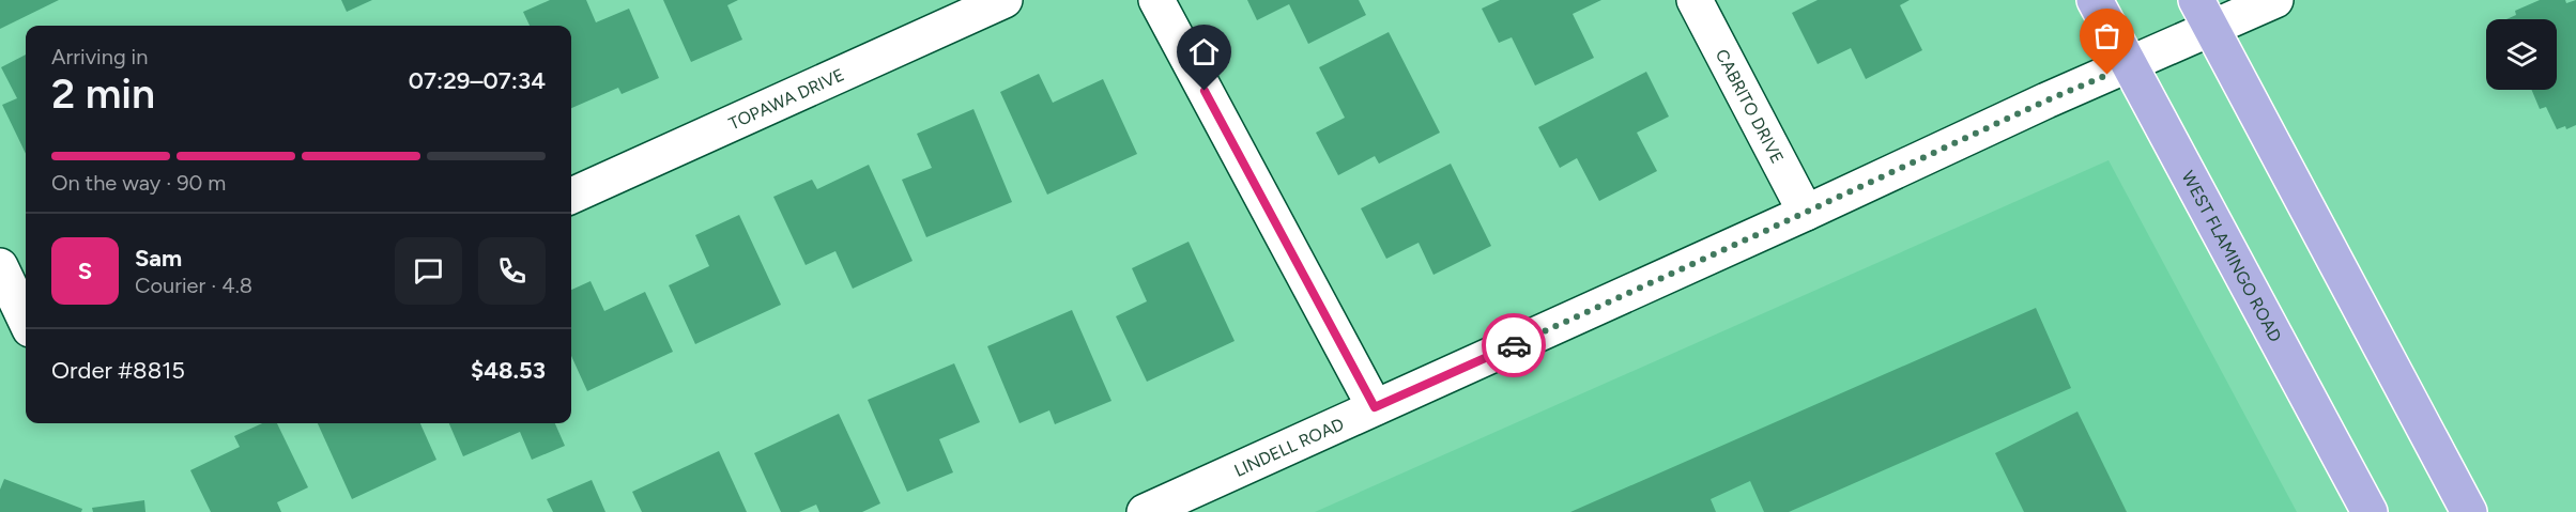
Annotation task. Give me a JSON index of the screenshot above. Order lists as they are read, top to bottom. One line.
{"streets":{"main road":["WEST FLAMINGO ROAD"],"street":["TOPAWA DRIVE","CABRITO DRIVE","LINDELL ROAD"]},"crossings":[["CABRITO DRIVE","LINDELL ROAD"],["WEST FLAMINGO ROAD","LINDELL ROAD"]],"page":{"heading":["2 min","Arriving in","07:29–07:34"],"panel":["Sam","Courier · 4.8","Order #8815","$48.53"],"bar":"On the way · 90 m","round":"S"}}
